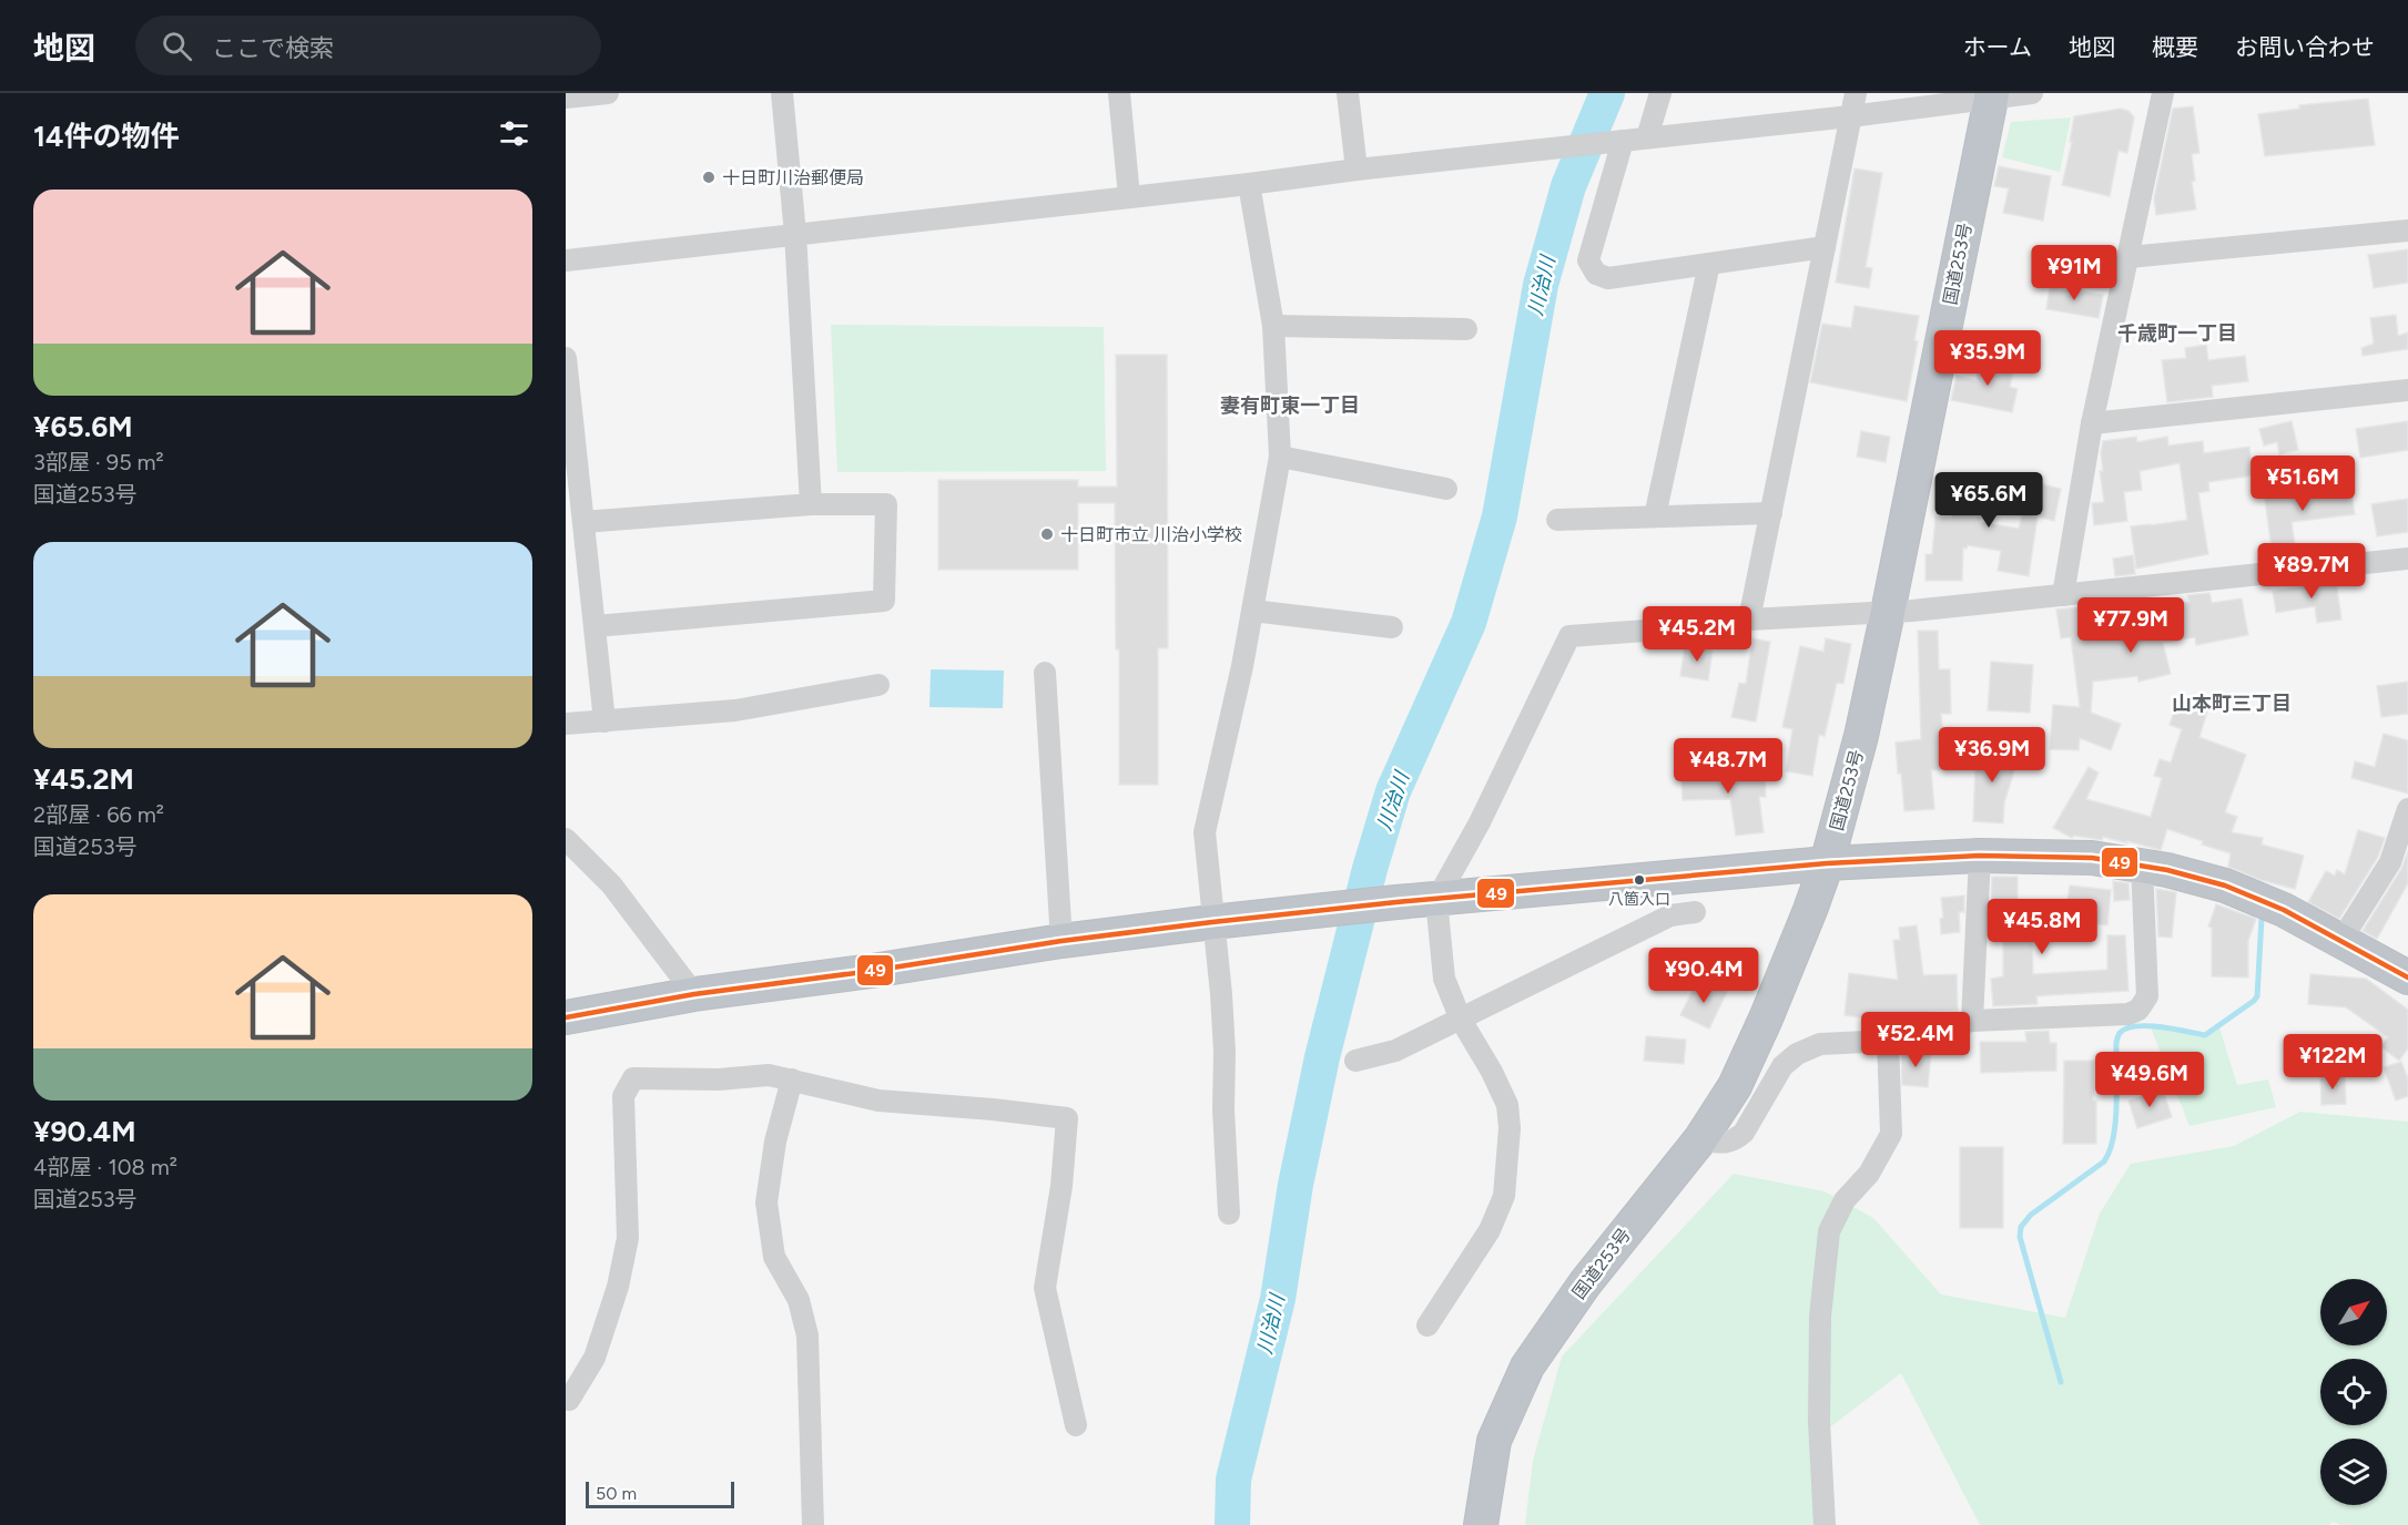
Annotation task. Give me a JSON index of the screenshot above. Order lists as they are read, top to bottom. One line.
{"streets":{"highway":["国道253号"]},"districts":["千歳町一丁目","妻有町東一丁目","山本町三丁目"],"water":["川治川"],"places":["十日町川治郵便局","十日町市立 川治小学校","八箇入口"],"lines":["transit line 49"],"scale_bar":"50 m","north":"top right","page":{"header":"地図","search":"ここで検索","nav":["ホーム","地図","概要","お問い合わせ"],"heading":"14件の物件","list":[{"name":"¥65.6M","note":"3部屋 · 95 m² · 国道253号"},{"name":"¥45.2M","note":"2部屋 · 66 m² · 国道253号"},{"name":"¥90.4M","note":"4部屋 · 108 m² · 国道253号"}],"price":["¥91M","¥35.9M","¥51.6M","¥65.6M","¥89.7M","¥77.9M","¥45.2M","¥36.9M","¥48.7M","¥45.8M","¥90.4M","¥52.4M","¥122M","¥49.6M"],"scale":"50 m"}}
